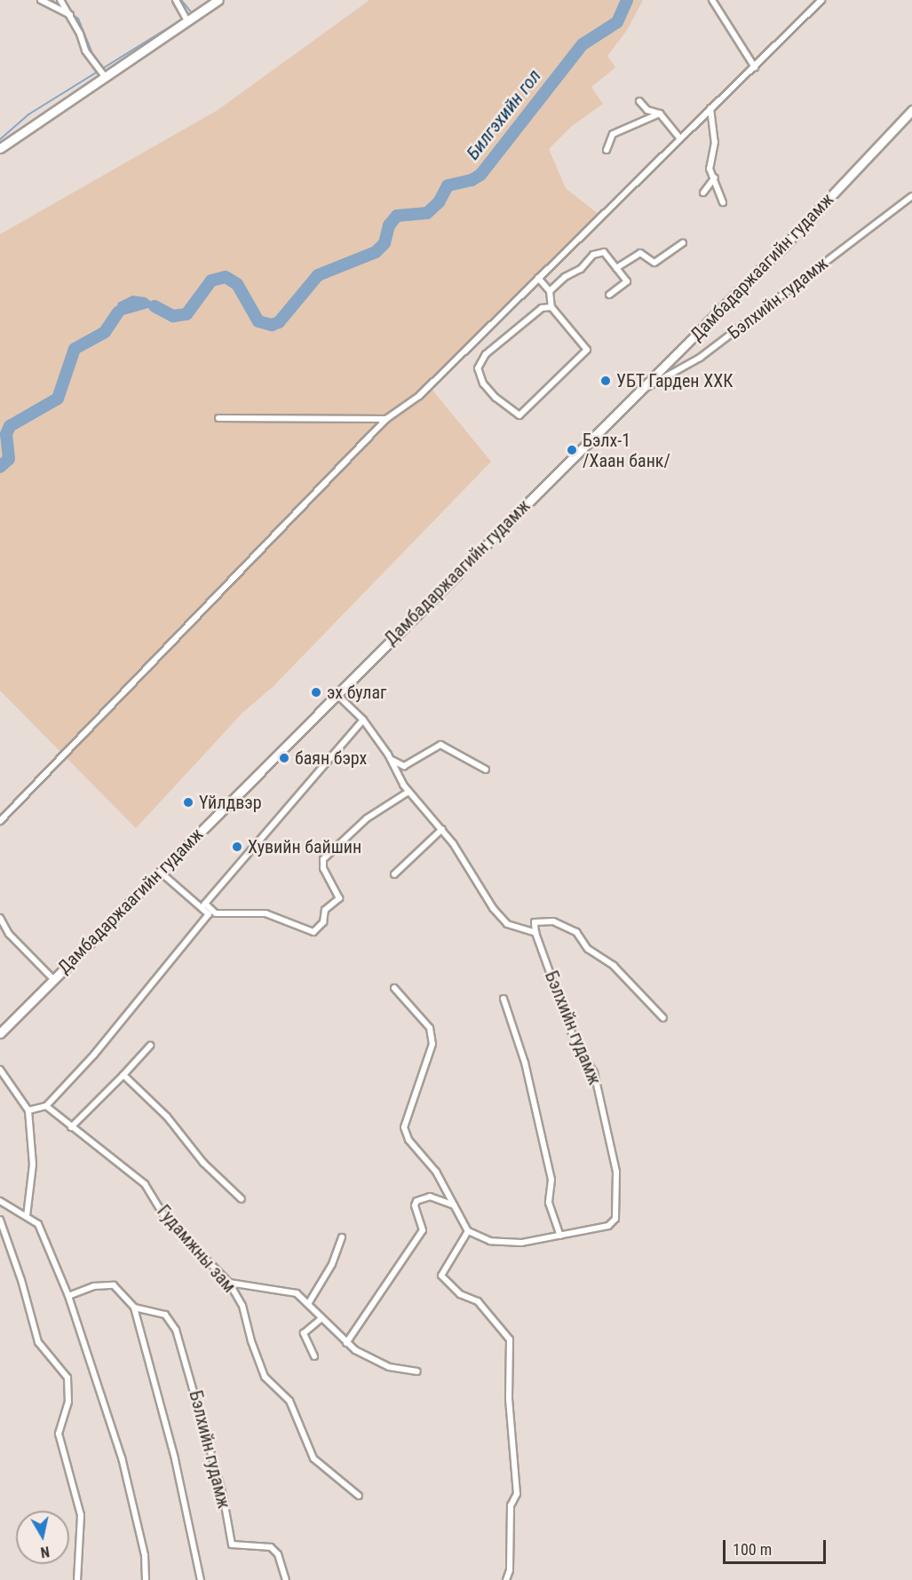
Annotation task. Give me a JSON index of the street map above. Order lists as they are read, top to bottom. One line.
{"streets":{"main road":["Дамбадаржаагийн гудамж"],"street":["Бэлхийн гудамж","Гудамжны зам"]},"crossings":[["Дамбадаржаагийн гудамж","Бэлхийн гудамж"]],"water":["Билгэхийн гол"],"places":["УБТ Гарден ХХК","Бэлх-1 /Хаан банк/","эх булаг","баян бэрх","Үйлдвэр","Хувийн байшин"],"scale_bar":"100 m","north":"bottom"}
